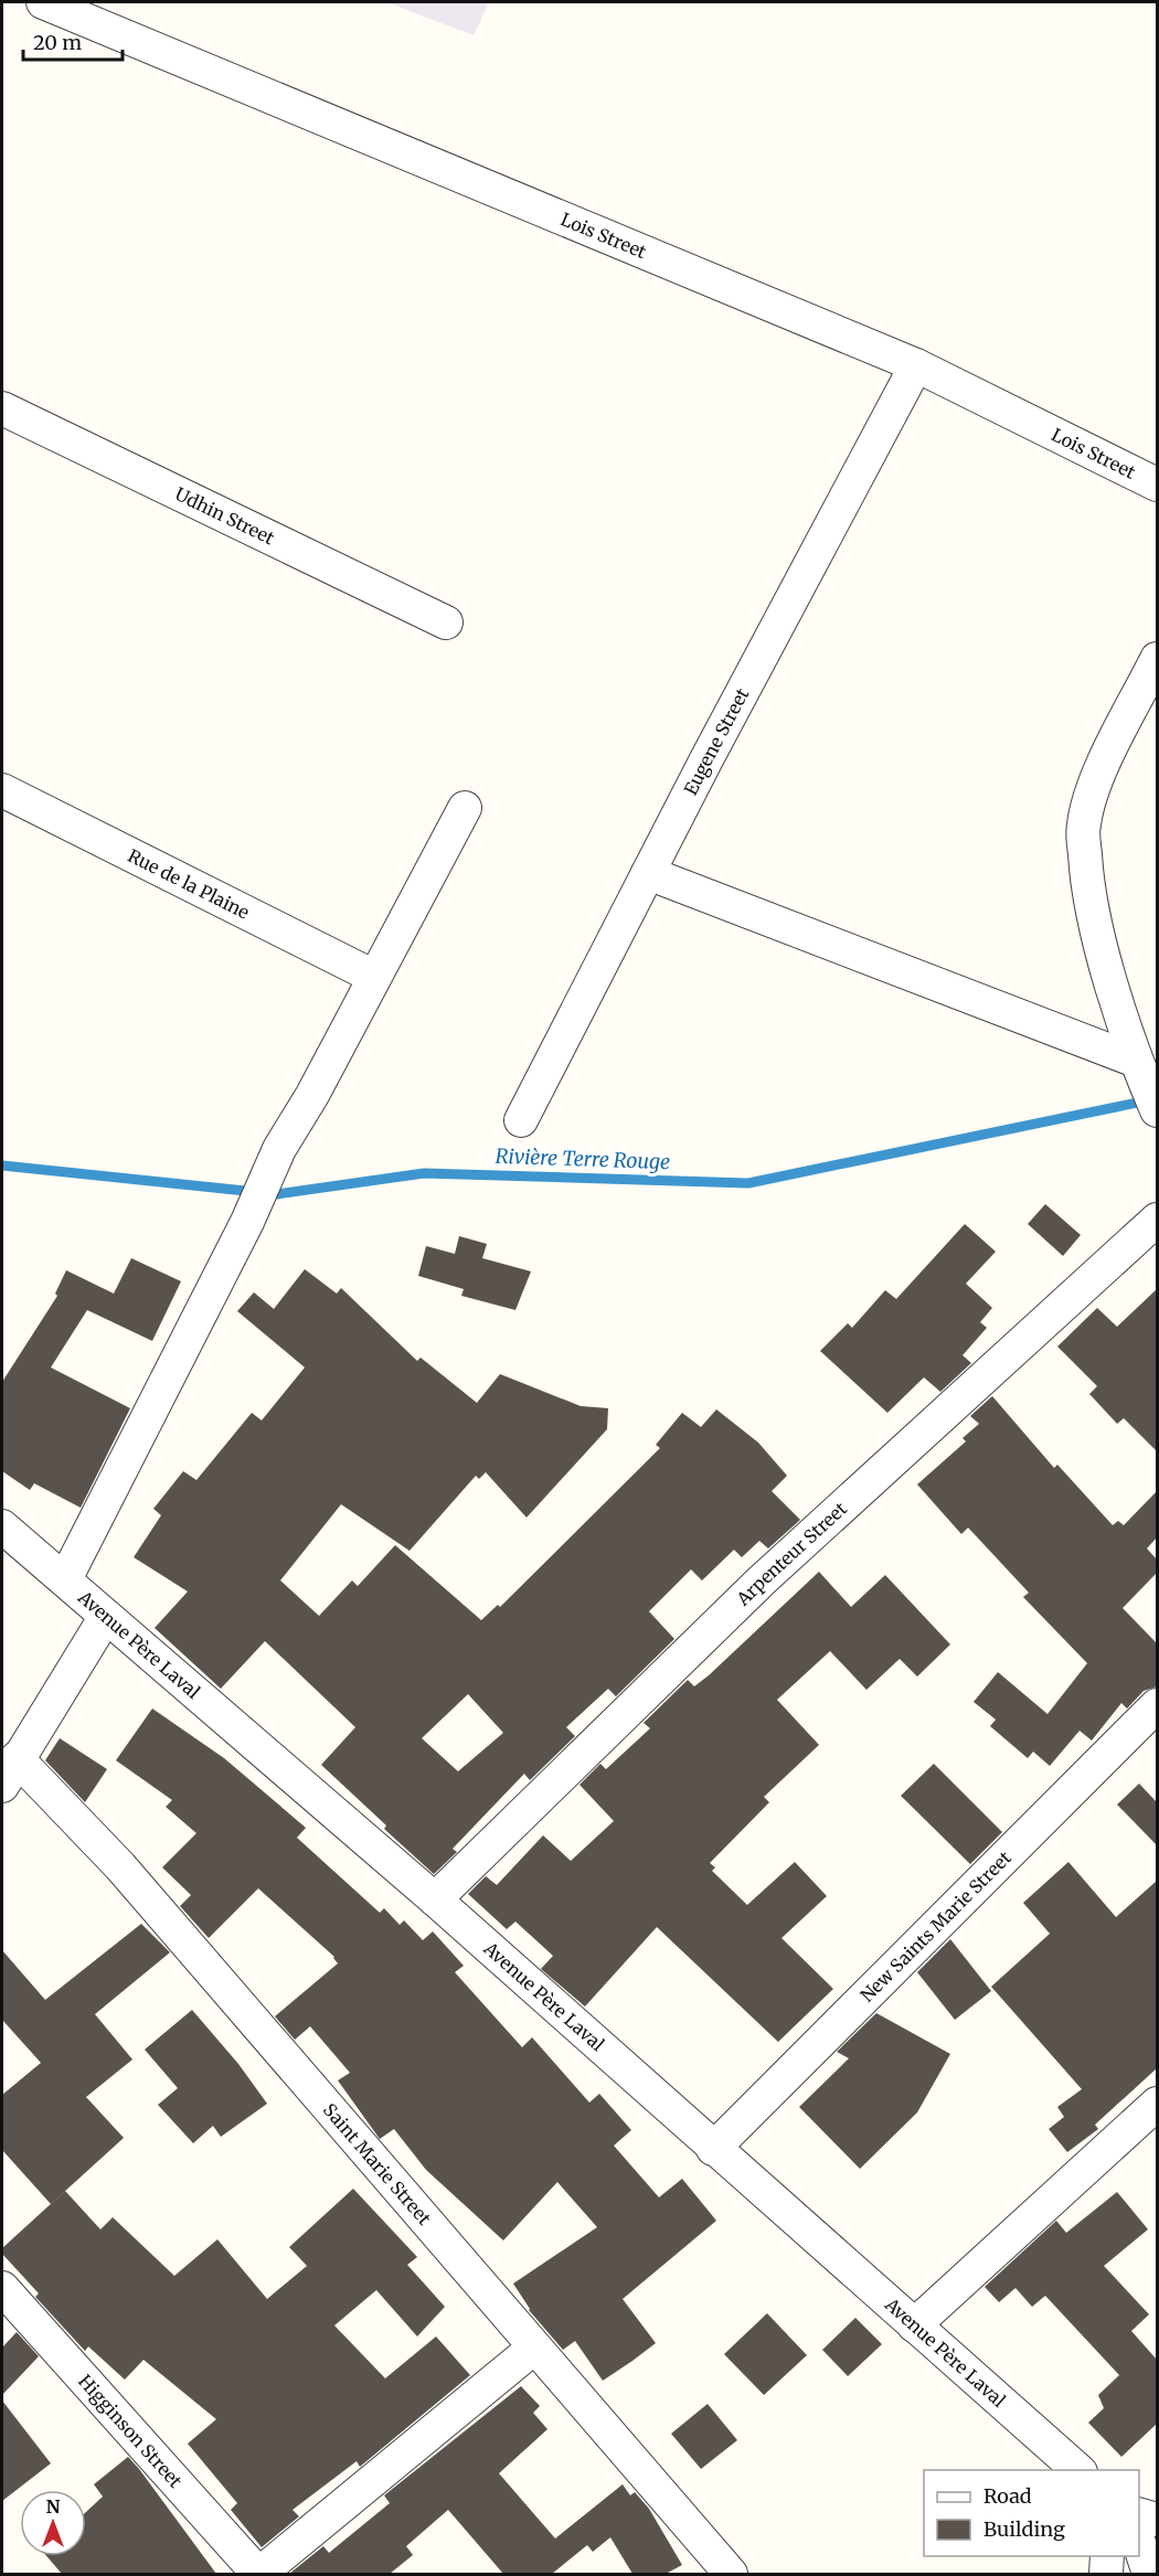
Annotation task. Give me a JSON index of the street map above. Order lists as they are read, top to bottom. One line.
{"streets":{"street":["Lois Street","Udhin Street","Eugene Street","Rue de la Plaine","Arpenteur Street","Avenue Père Laval","New Saints Marie Street","Saint Marie Street","Higginson Street"]},"crossings":[["Lois Street","Eugene Street"],["Arpenteur Street","Avenue Père Laval"],["Avenue Père Laval","New Saints Marie Street"]],"water":["Rivière Terre Rouge"],"legend":["Road","Building"],"scale_bar":"20 m","north":"top"}
